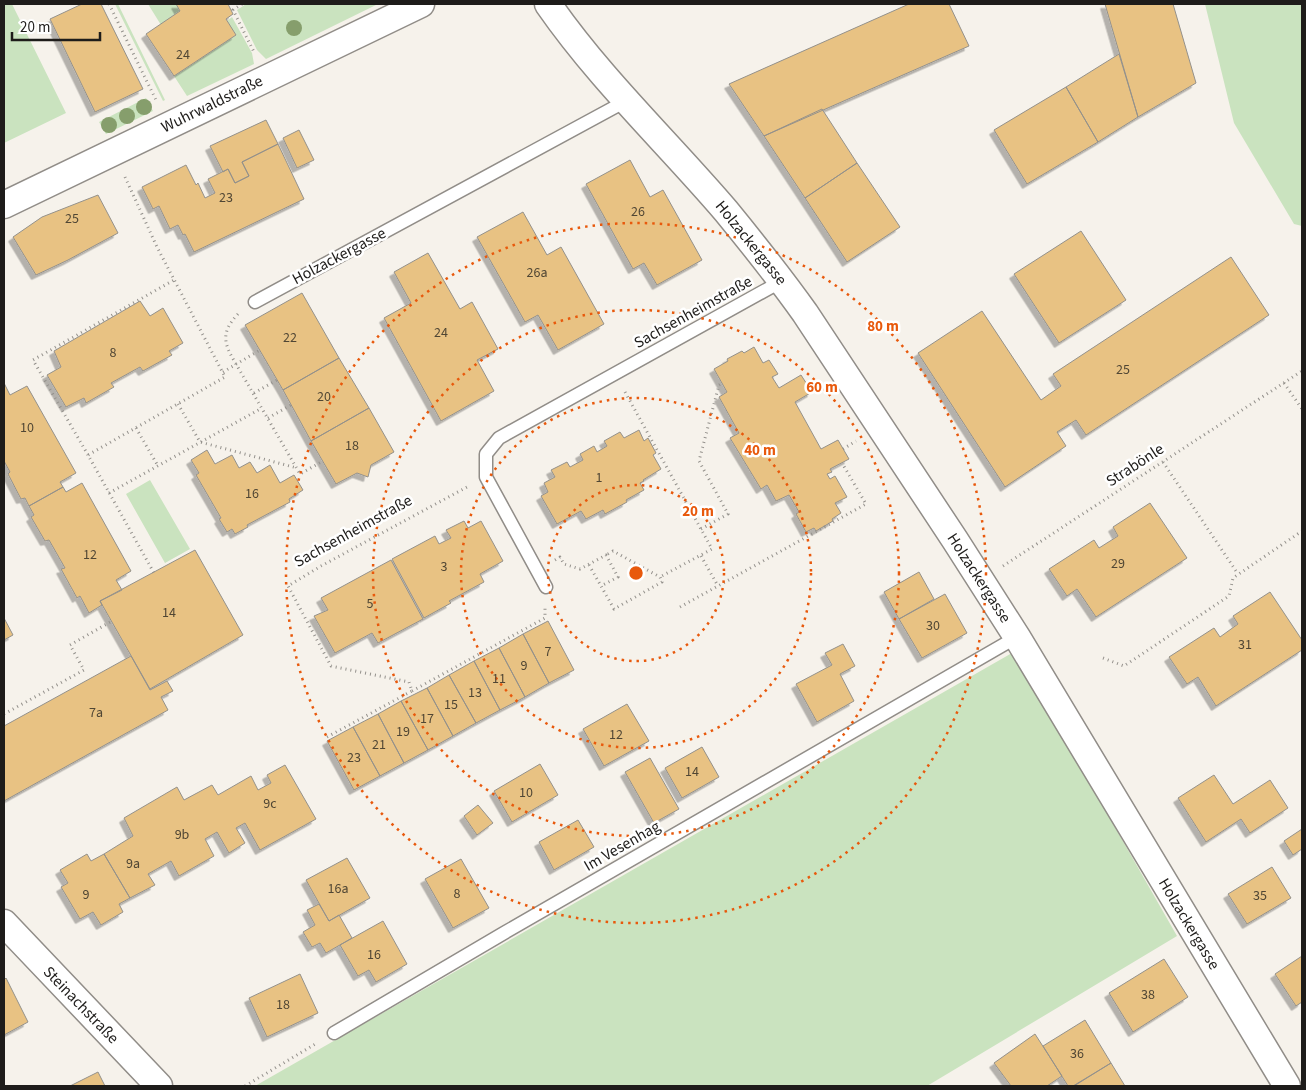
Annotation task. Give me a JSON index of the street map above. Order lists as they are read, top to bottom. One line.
{"streets":{"street":["Wuhrwaldstraße","Holzackergasse","Steinachstraße"],"lane":["Sachsenheimstraße","Im Vesenhag"],"path":["Strabönle"]},"crossings":[["Holzackergasse","Sachsenheimstraße"],["Holzackergasse","Strabönle"],["Holzackergasse","Im Vesenhag"]],"house_numbers":["24","23","26","25","26a","24","22","8","25","20","10","18","1","16","12","29","3","5","14","30","31","7","9","11","13","15","7a","17","19","12","21","23","14","10","9c","9b","9a","16a","8","9","35","16","38","18","36"],"scale_bar":"20 m","rings":["80 m","60 m","40 m","20 m"]}
